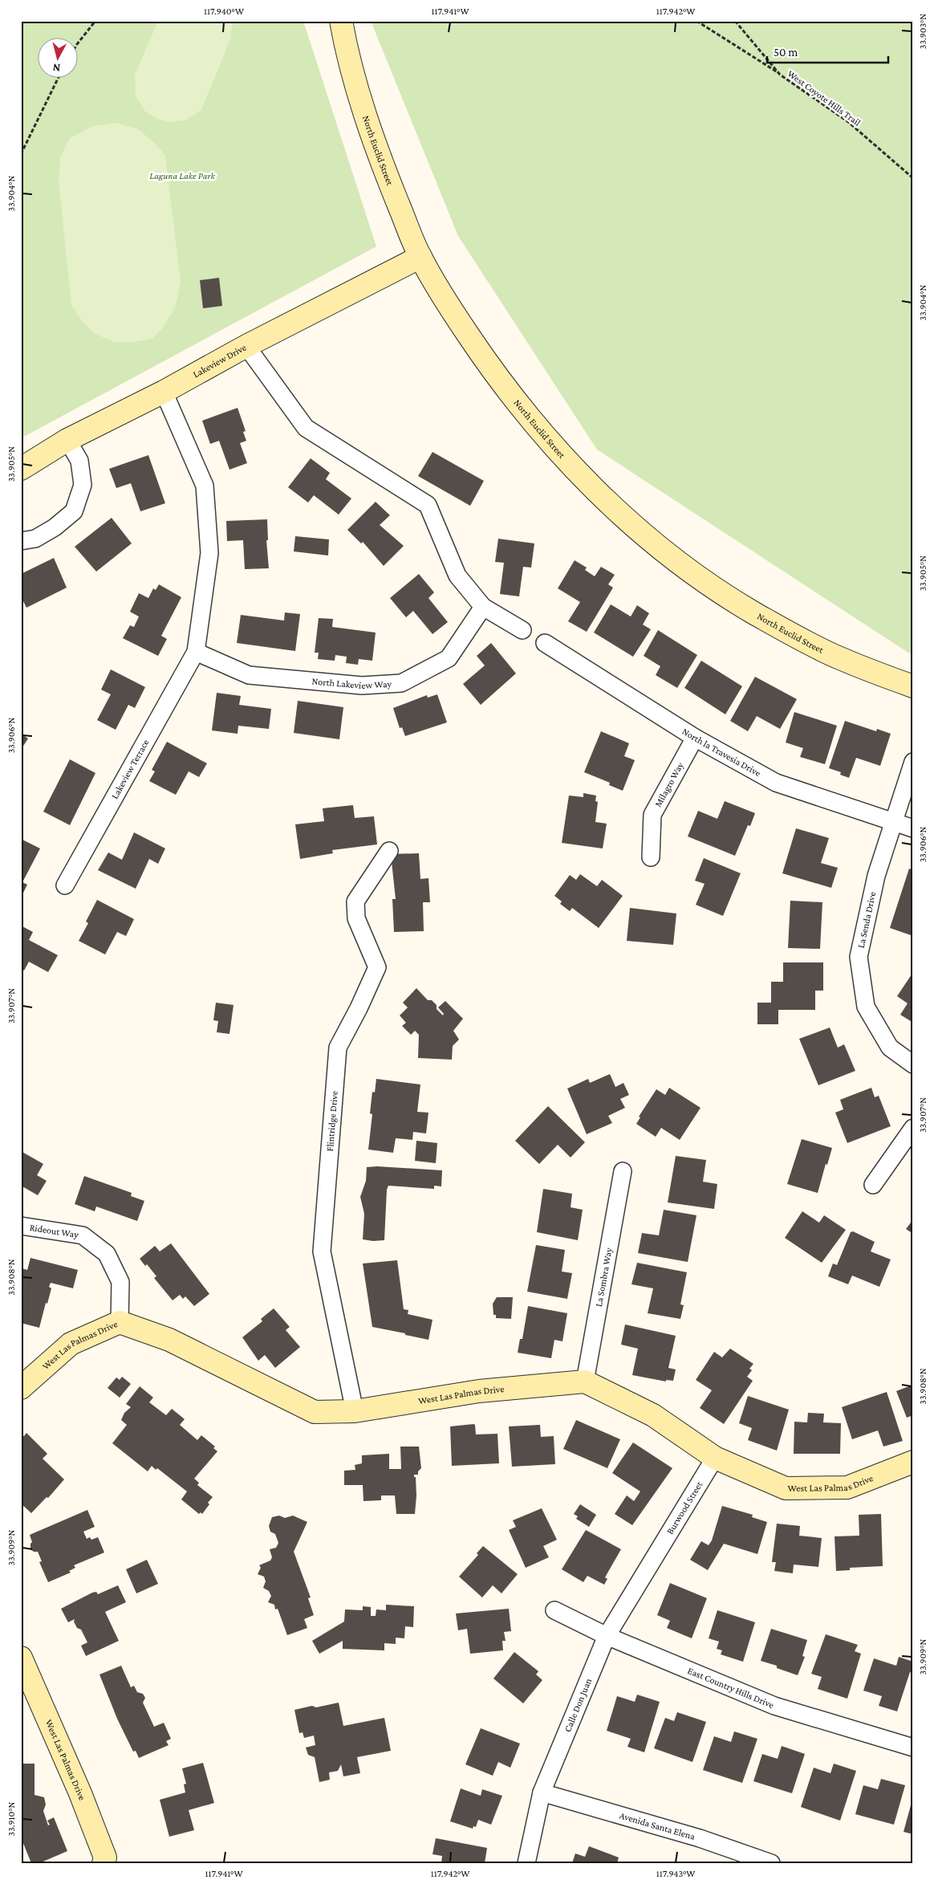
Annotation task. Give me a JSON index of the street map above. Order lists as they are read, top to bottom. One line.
{"streets":{"street":["North Euclid Street","Lakeview Drive","North Lakeview Way","North la Travesia Drive","Lakeview Terrace","Milagro Way","La Senda Drive","Flintridge Drive","Rideout Way","La Sombra Way","West Las Palmas Drive","Burwood Street","East Country Hills Drive","Calle Don Juan","Avenida Santa Elena"],"path":["West Coyote Hills Trail"]},"crossings":[["North Euclid Street","Lakeview Drive"],["North Lakeview Way","Lakeview Terrace"],["North la Travesia Drive","Milagro Way"],["North la Travesia Drive","La Senda Drive"],["Flintridge Drive","West Las Palmas Drive"],["Rideout Way","West Las Palmas Drive"],["La Sombra Way","West Las Palmas Drive"],["West Las Palmas Drive","Burwood Street"],["Burwood Street","Calle Don Juan"],["East Country Hills Drive","Calle Don Juan"],["Calle Don Juan","Avenida Santa Elena"]],"parks":["Laguna Lake Park"],"scale_bar":"50 m","north":"bottom","coordinates":["117.940°W","117.941°W","117.942°W","33.903°N","33.904°N","33.905°N","33.906°N","33.907°N","33.908°N","33.909°N","33.910°N","117.943°W"]}
